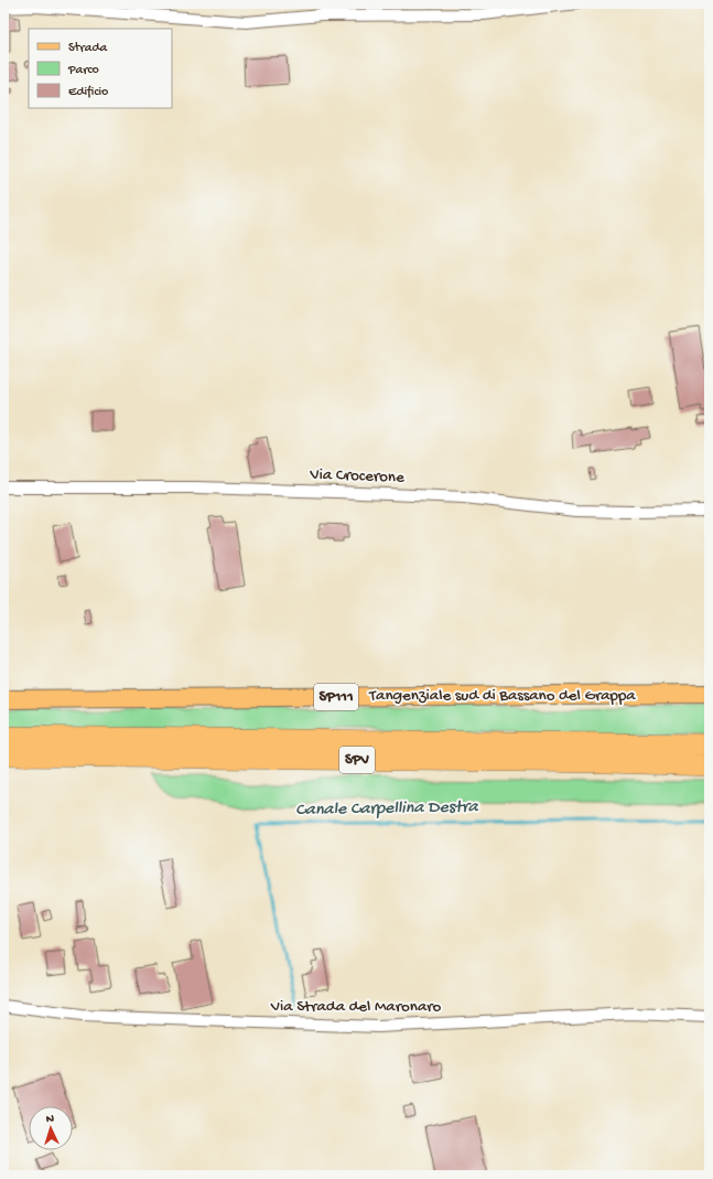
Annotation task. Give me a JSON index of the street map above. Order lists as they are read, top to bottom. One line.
{"streets":{"highway":["SPV"],"main road":["Tangenziale sud di Bassano del Grappa","SP111"],"street":["Via Crocerone","Via Strada del Maronaro"]},"water":["Canale Carpellina Destra"],"legend":["Strada","Parco","Edificio"],"north":"top"}
